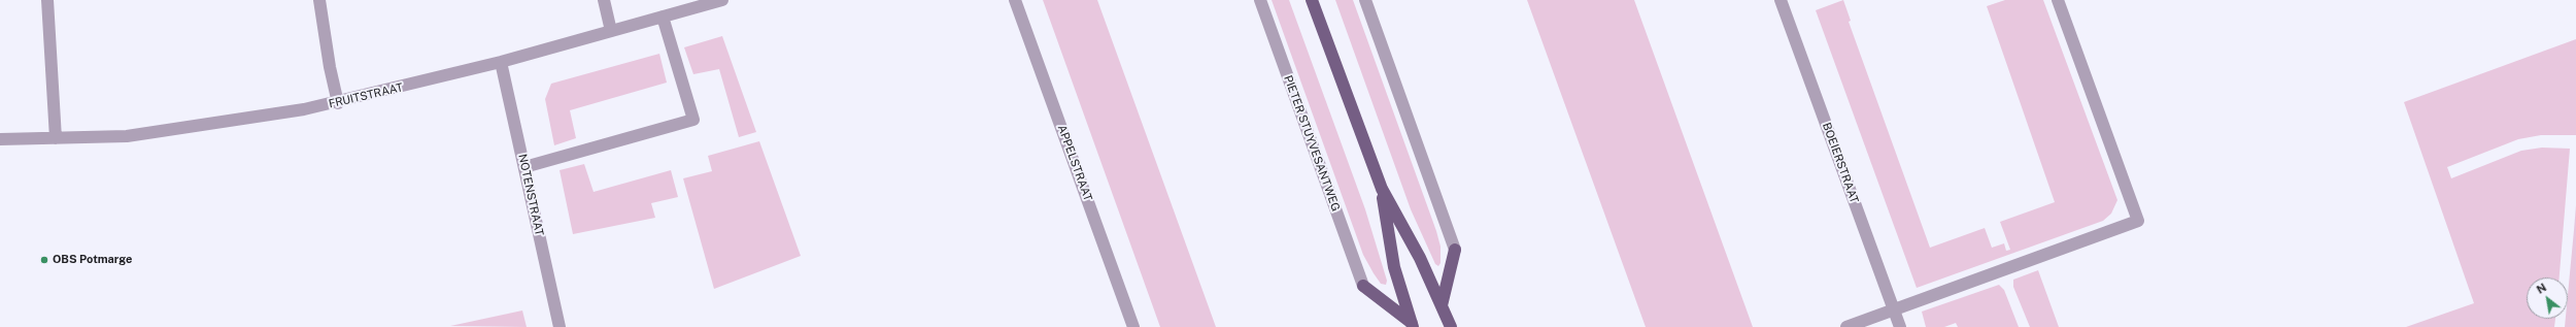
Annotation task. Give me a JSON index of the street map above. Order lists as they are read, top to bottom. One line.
{"streets":{"street":["FRUITSTRAAT","PIETER STUYVESANTWEG","APPELSTRAAT","BOEIERSTRAAT","NOTENSTRAAT"]},"crossings":[["FRUITSTRAAT","NOTENSTRAAT"]],"places":["OBS Potmarge"],"north":"top left"}
